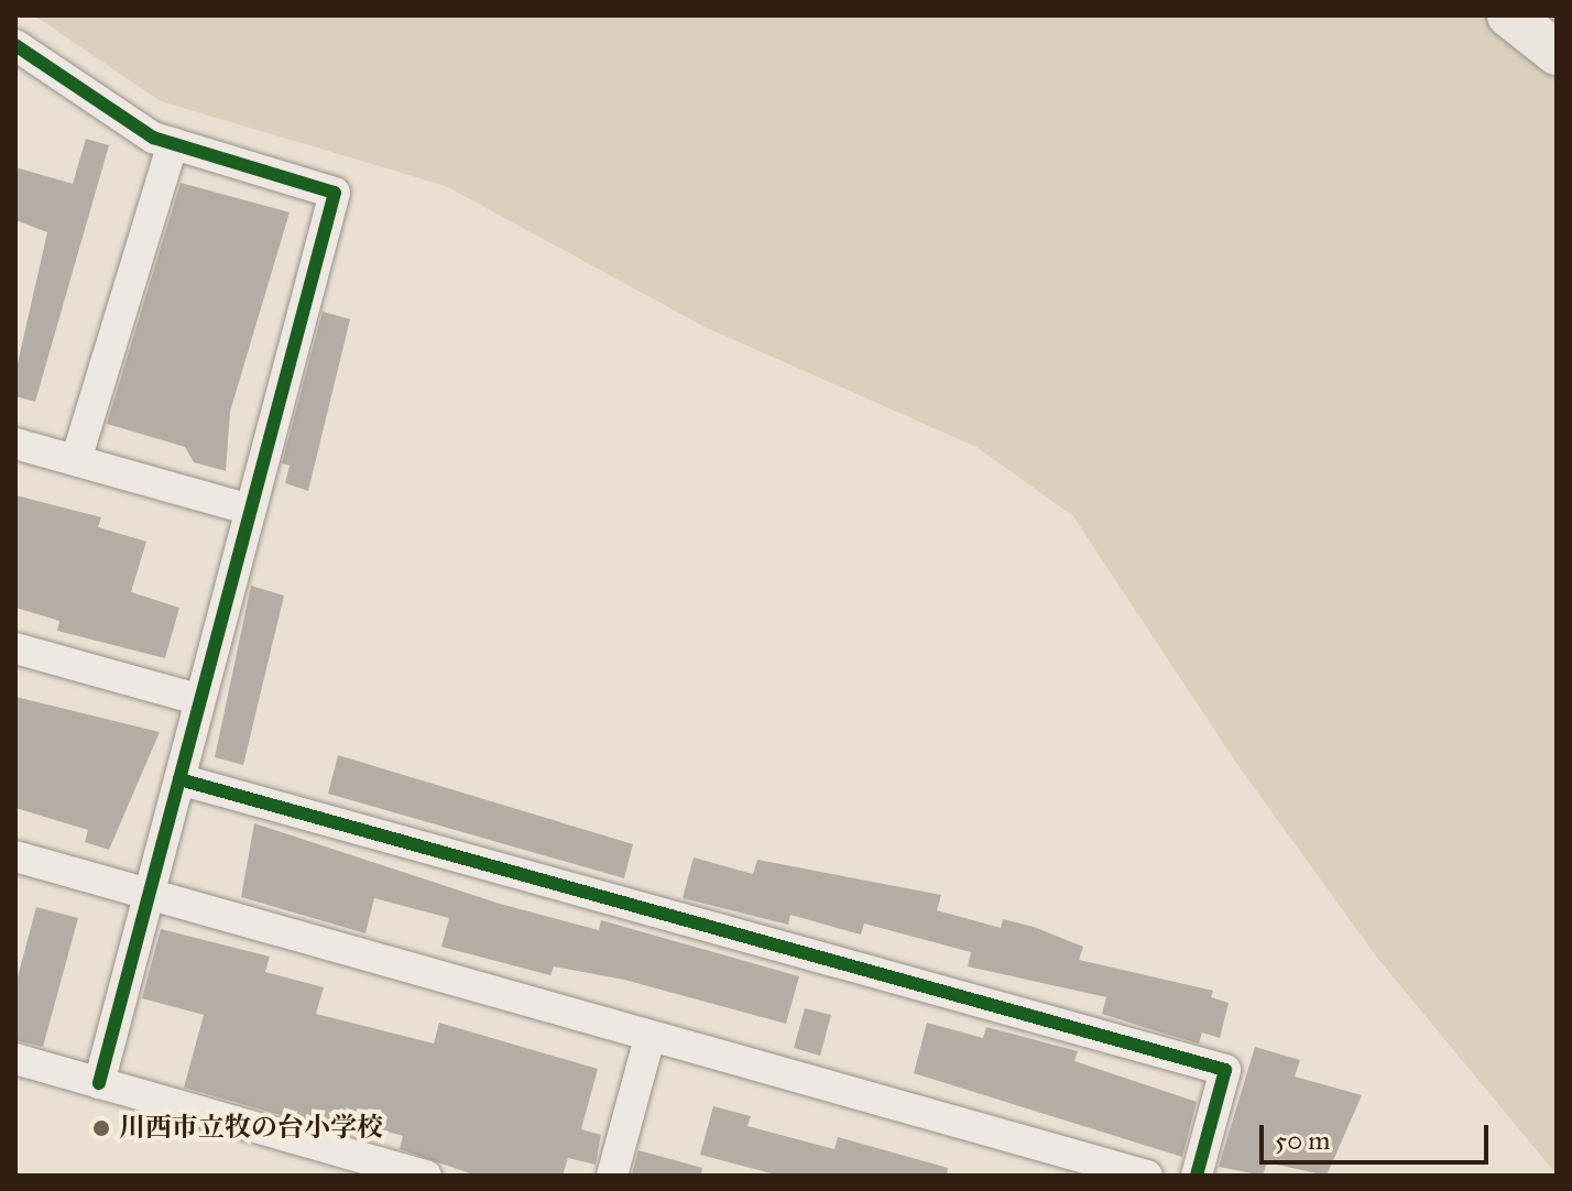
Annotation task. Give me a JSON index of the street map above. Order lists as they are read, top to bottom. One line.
{"places":["川西市立牧の台小学校"],"scale_bar":"50 m"}
